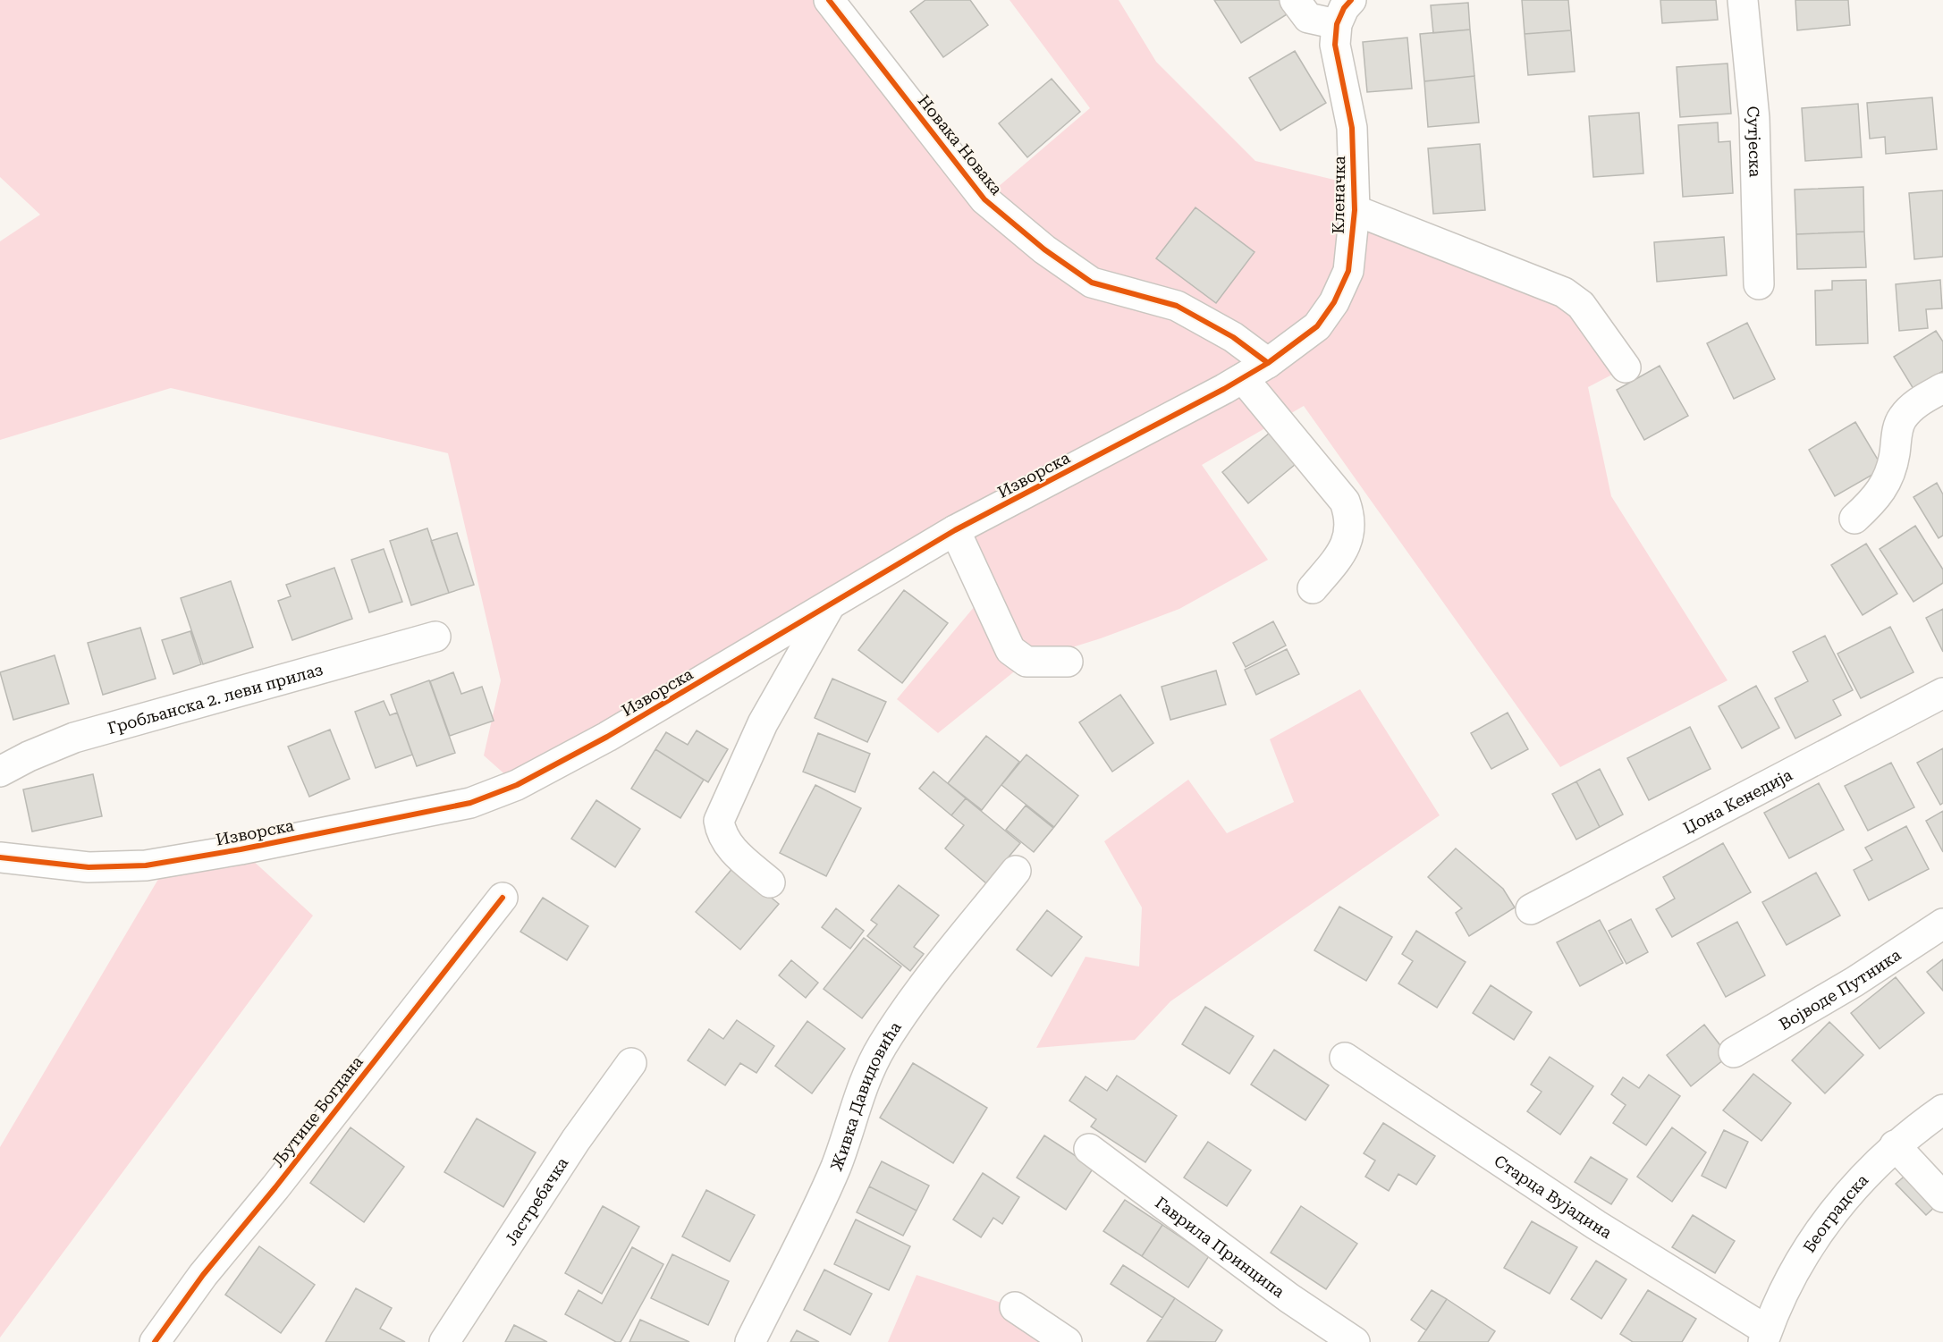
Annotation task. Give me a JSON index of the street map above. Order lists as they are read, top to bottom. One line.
{"streets":{"street":["Сутјеска","Новака Новака","Кленачка","Изворска","Гробљанска 2. леви прилаз","Џона Кенедија","Војводе Путника","Живка Давидовића","Љутице Богдана","Старца Вујадина","Јастребачка","Београдска","Гаврила Принципа"]},"crossings":[["Новака Новака","Кленачка"],["Новака Новака","Изворска"],["Кленачка","Изворска"],["Старца Вујадина","Београдска"]]}
